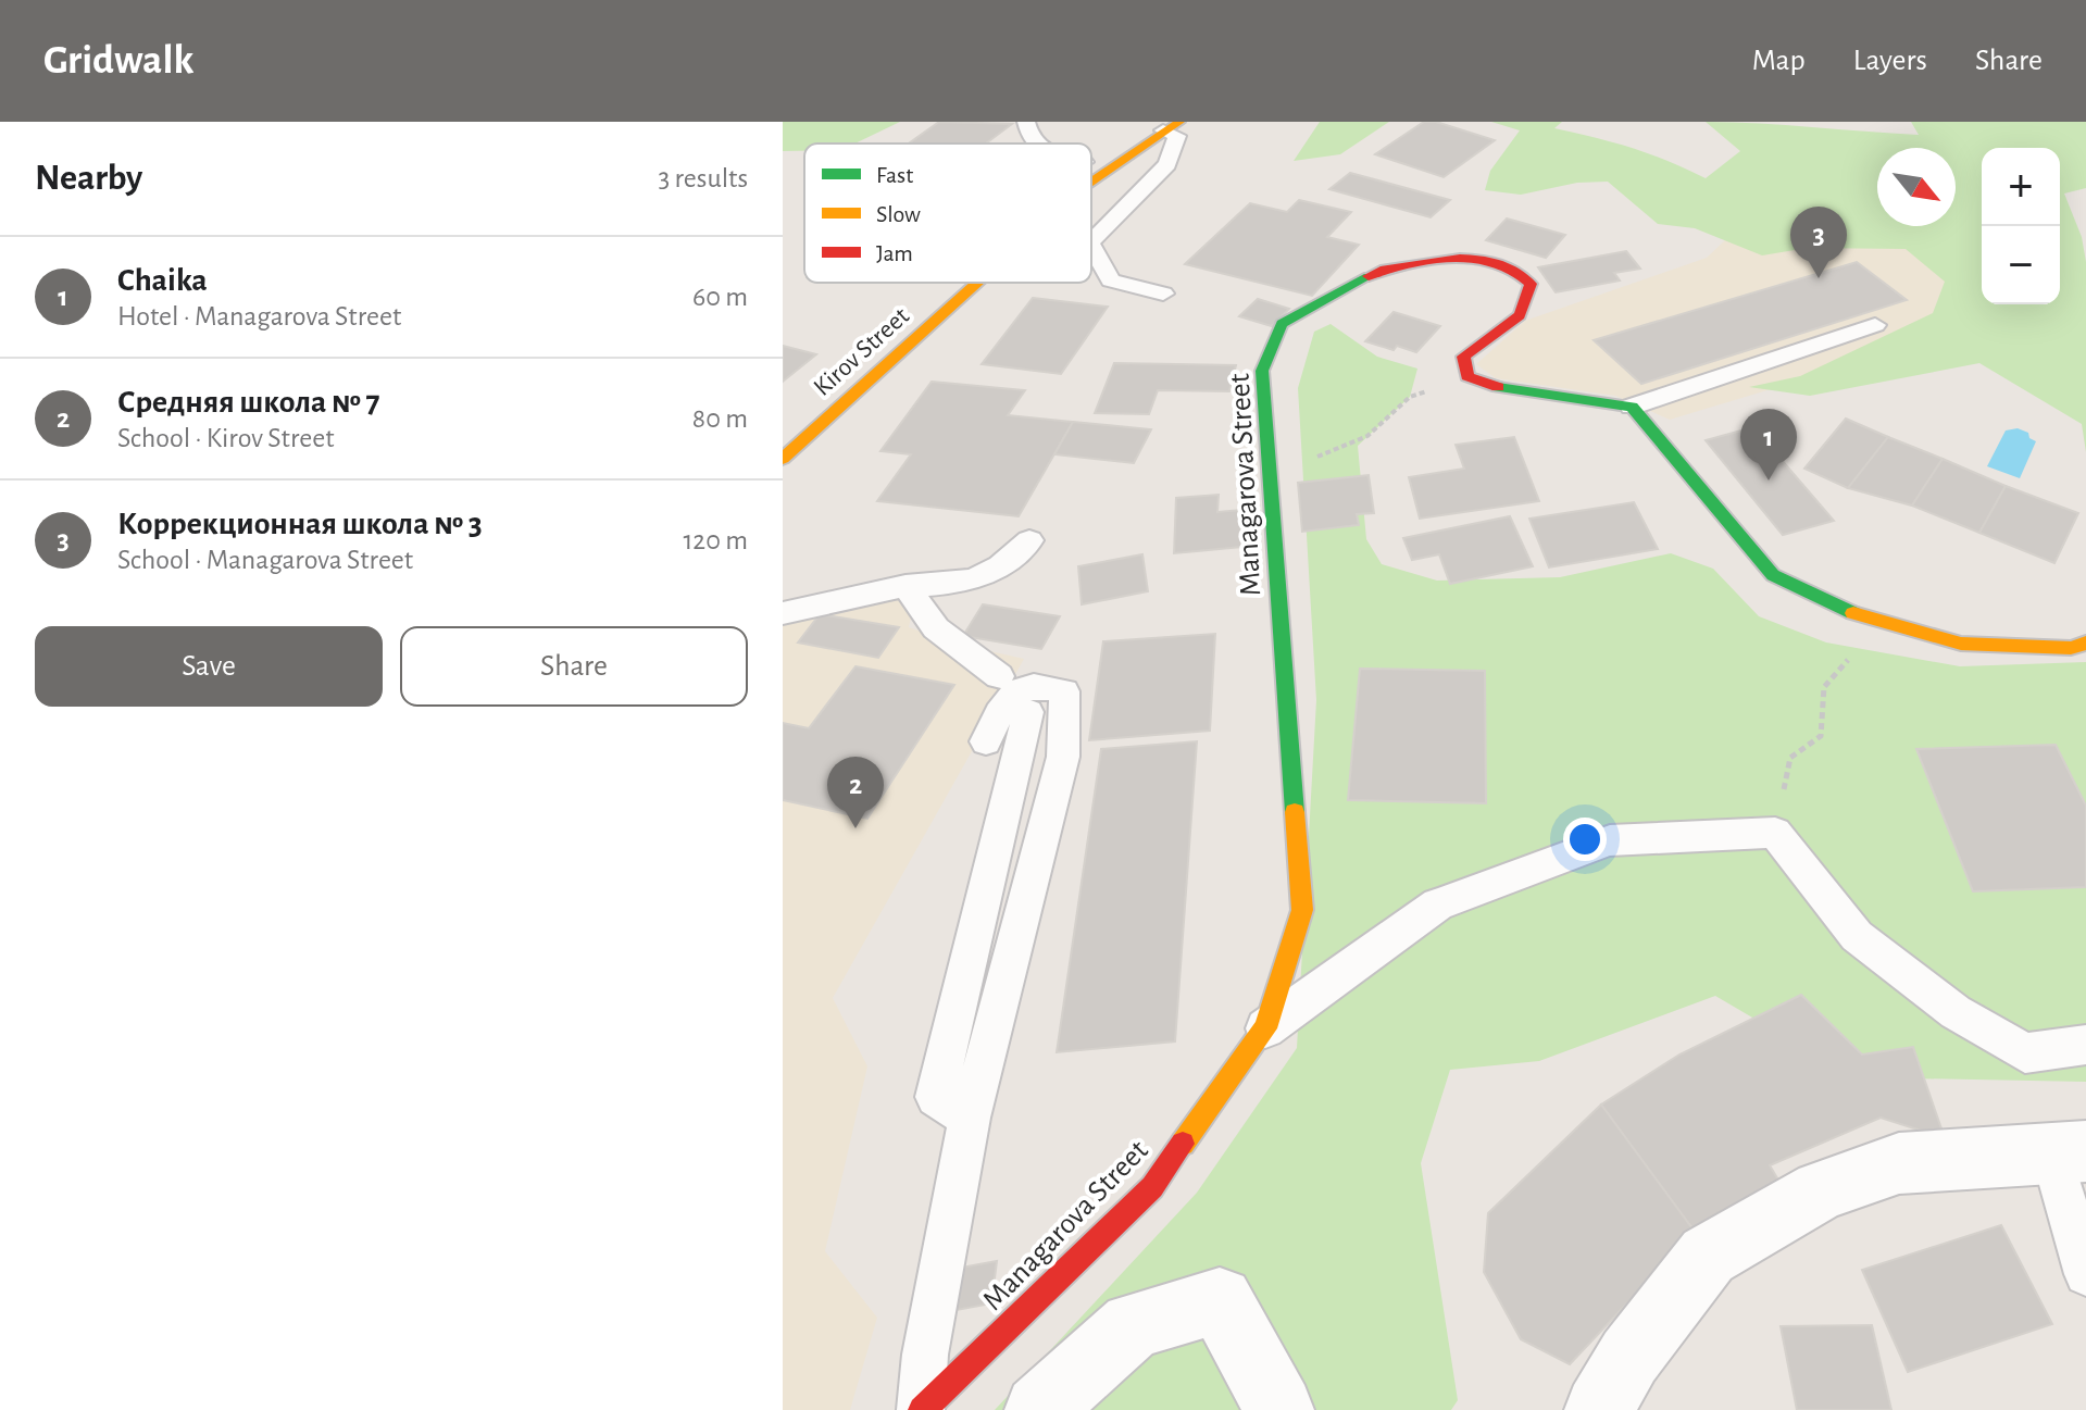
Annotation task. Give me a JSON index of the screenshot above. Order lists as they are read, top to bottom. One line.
{"streets":{"street":["Kirov Street","Managarova Street"]},"legend":["Fast","Slow","Jam"],"north":"bottom right","page":{"header":"Gridwalk","nav":["Map","Layers","Share"],"heading":["Nearby","3 results"],"map_buttons":["+","−"],"pins":["3","1","2"],"list":[{"mark":"1","name":"Chaika","note":"Hotel · Managarova Street","value":"60 m"},{"mark":"2","name":"Средняя школа № 7","note":"School · Kirov Street","value":"80 m"},{"mark":"3","name":"Коррекционная школа № 3","note":"School · Managarova Street","value":"120 m"}],"buttons":["Save","Share"]}}
